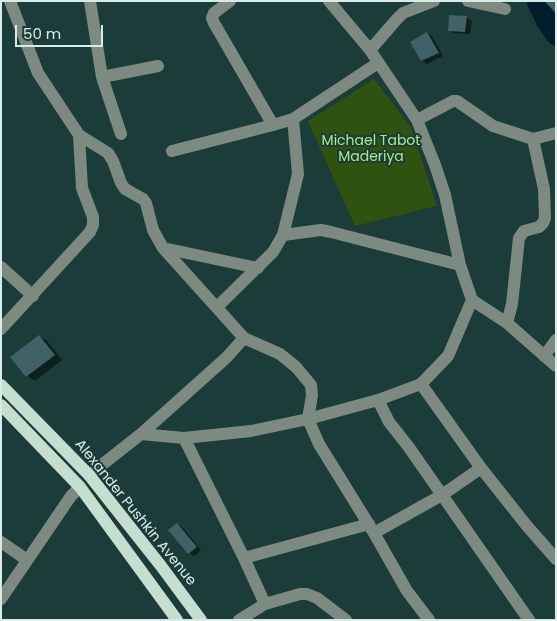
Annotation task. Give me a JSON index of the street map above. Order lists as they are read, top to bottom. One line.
{"streets":{"main road":["Alexander Pushkin Avenue"]},"parks":["Michael Tabot Maderiya"],"scale_bar":"50 m"}
